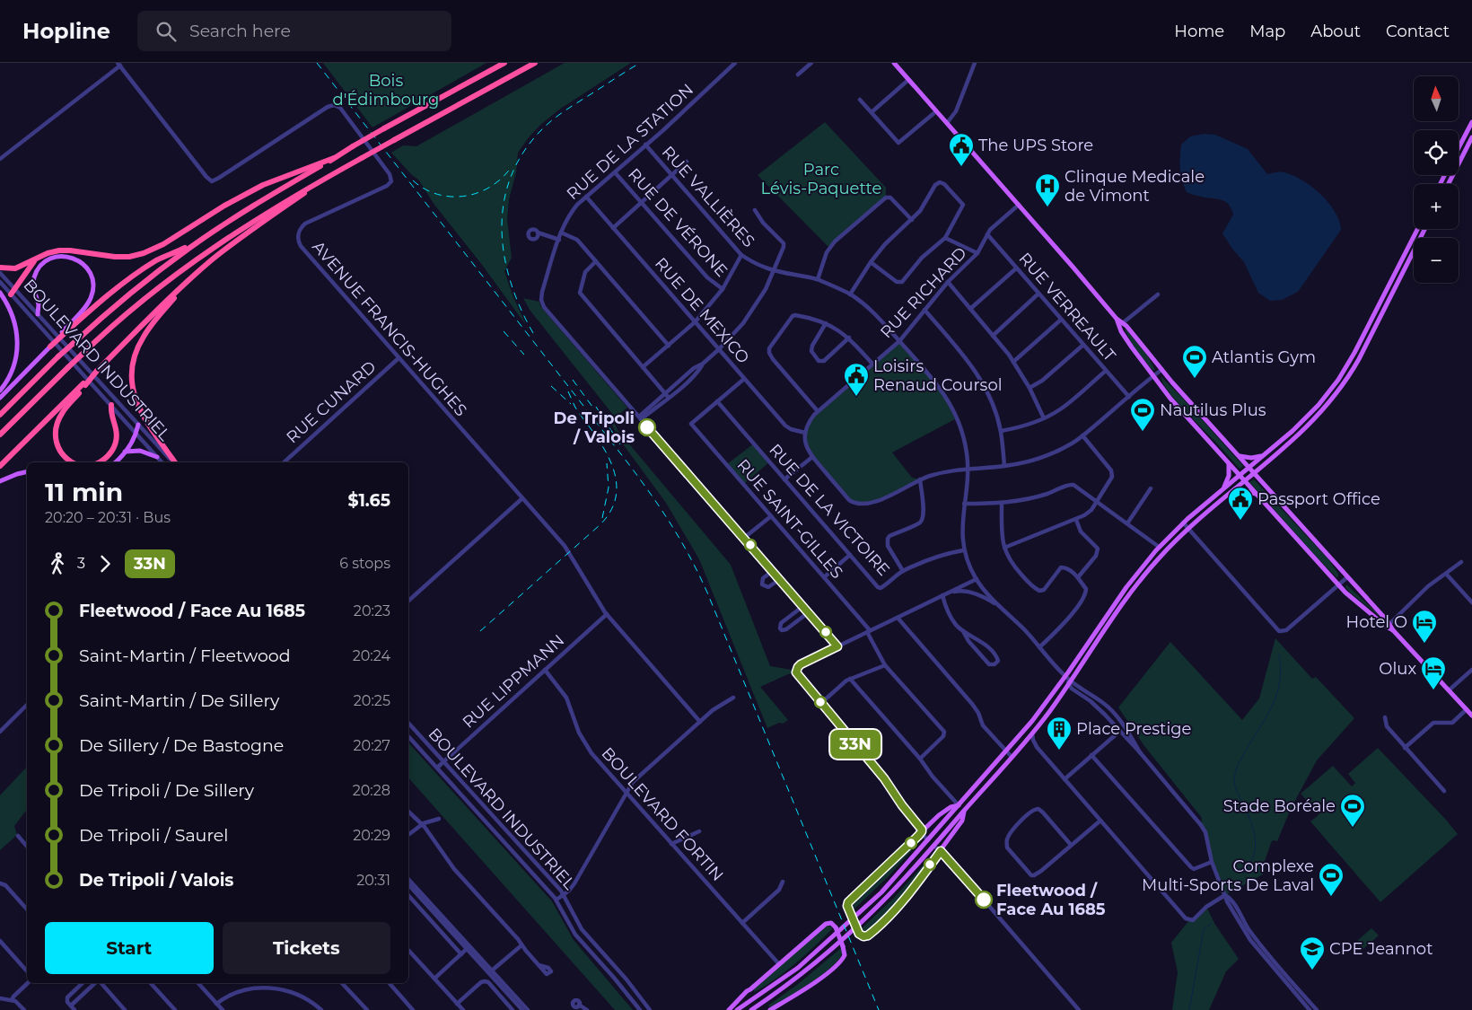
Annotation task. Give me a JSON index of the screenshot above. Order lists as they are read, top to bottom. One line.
{"streets":{"street":["RUE DE LA STATION","RUE VALLIÈRES","RUE DE VÉRONE","RUE RICHARD","RUE VERREAULT","RUE DE MEXICO","AVENUE FRANCIS-HUGHES","BOULEVARD INDUSTRIEL","RUE CUNARD","RUE DE LA VICTOIRE","RUE SAINT-GILLES","RUE LIPPMANN","BOULEVARD FORTIN"]},"crossings":[["RUE DE LA STATION","RUE VALLIÈRES"],["RUE DE LA STATION","RUE DE VÉRONE"],["RUE DE LA STATION","RUE DE MEXICO"],["RUE VALLIÈRES","RUE RICHARD"],["RUE VALLIÈRES","RUE DE LA VICTOIRE"],["RUE RICHARD","RUE VERREAULT"],["RUE RICHARD","RUE DE MEXICO"],["AVENUE FRANCIS-HUGHES","RUE CUNARD"],["AVENUE FRANCIS-HUGHES","RUE LIPPMANN"],["BOULEVARD INDUSTRIEL","RUE LIPPMANN"],["RUE DE LA VICTOIRE","RUE SAINT-GILLES"],["RUE LIPPMANN","BOULEVARD FORTIN"]],"parks":["Bois d'Édimbourg","Parc Lévis-Paquette"],"places":{"public building":["The UPS Store","Loisirs Renaud Coursol","Passport Office"],"hospital":["Clinque Medicale de Vimont"],"sports":["Atlantis Gym","Nautilus Plus","Stade Boréale","Complexe Multi-Sports De Laval"],"other":["De Tripoli / Valois","Fleetwood / Face Au 1685"],"hotel":["Hotel O","Olux"],"building":["Place Prestige"],"school or university":["CPE Jeannot"]},"lines":["bus line 33N"],"north":"top","page":{"header":"Hopline","search":"Search here","nav":["Home","Map","About","Contact"],"on_map":"33N","map_buttons":["+","−"],"heading":["11 min","20:20 – 20:31 · Bus","$1.65"],"legs":["3","33N","6 stops"],"list":[{"name":"Fleetwood / Face Au 1685","value":"20:23"},{"name":"Saint-Martin / Fleetwood","value":"20:24"},{"name":"Saint-Martin / De Sillery","value":"20:25"},{"name":"De Sillery / De Bastogne","value":"20:27"},{"name":"De Tripoli / De Sillery","value":"20:28"},{"name":"De Tripoli / Saurel","value":"20:29"},{"name":"De Tripoli / Valois","value":"20:31"}],"buttons":["Start","Tickets"]}}
